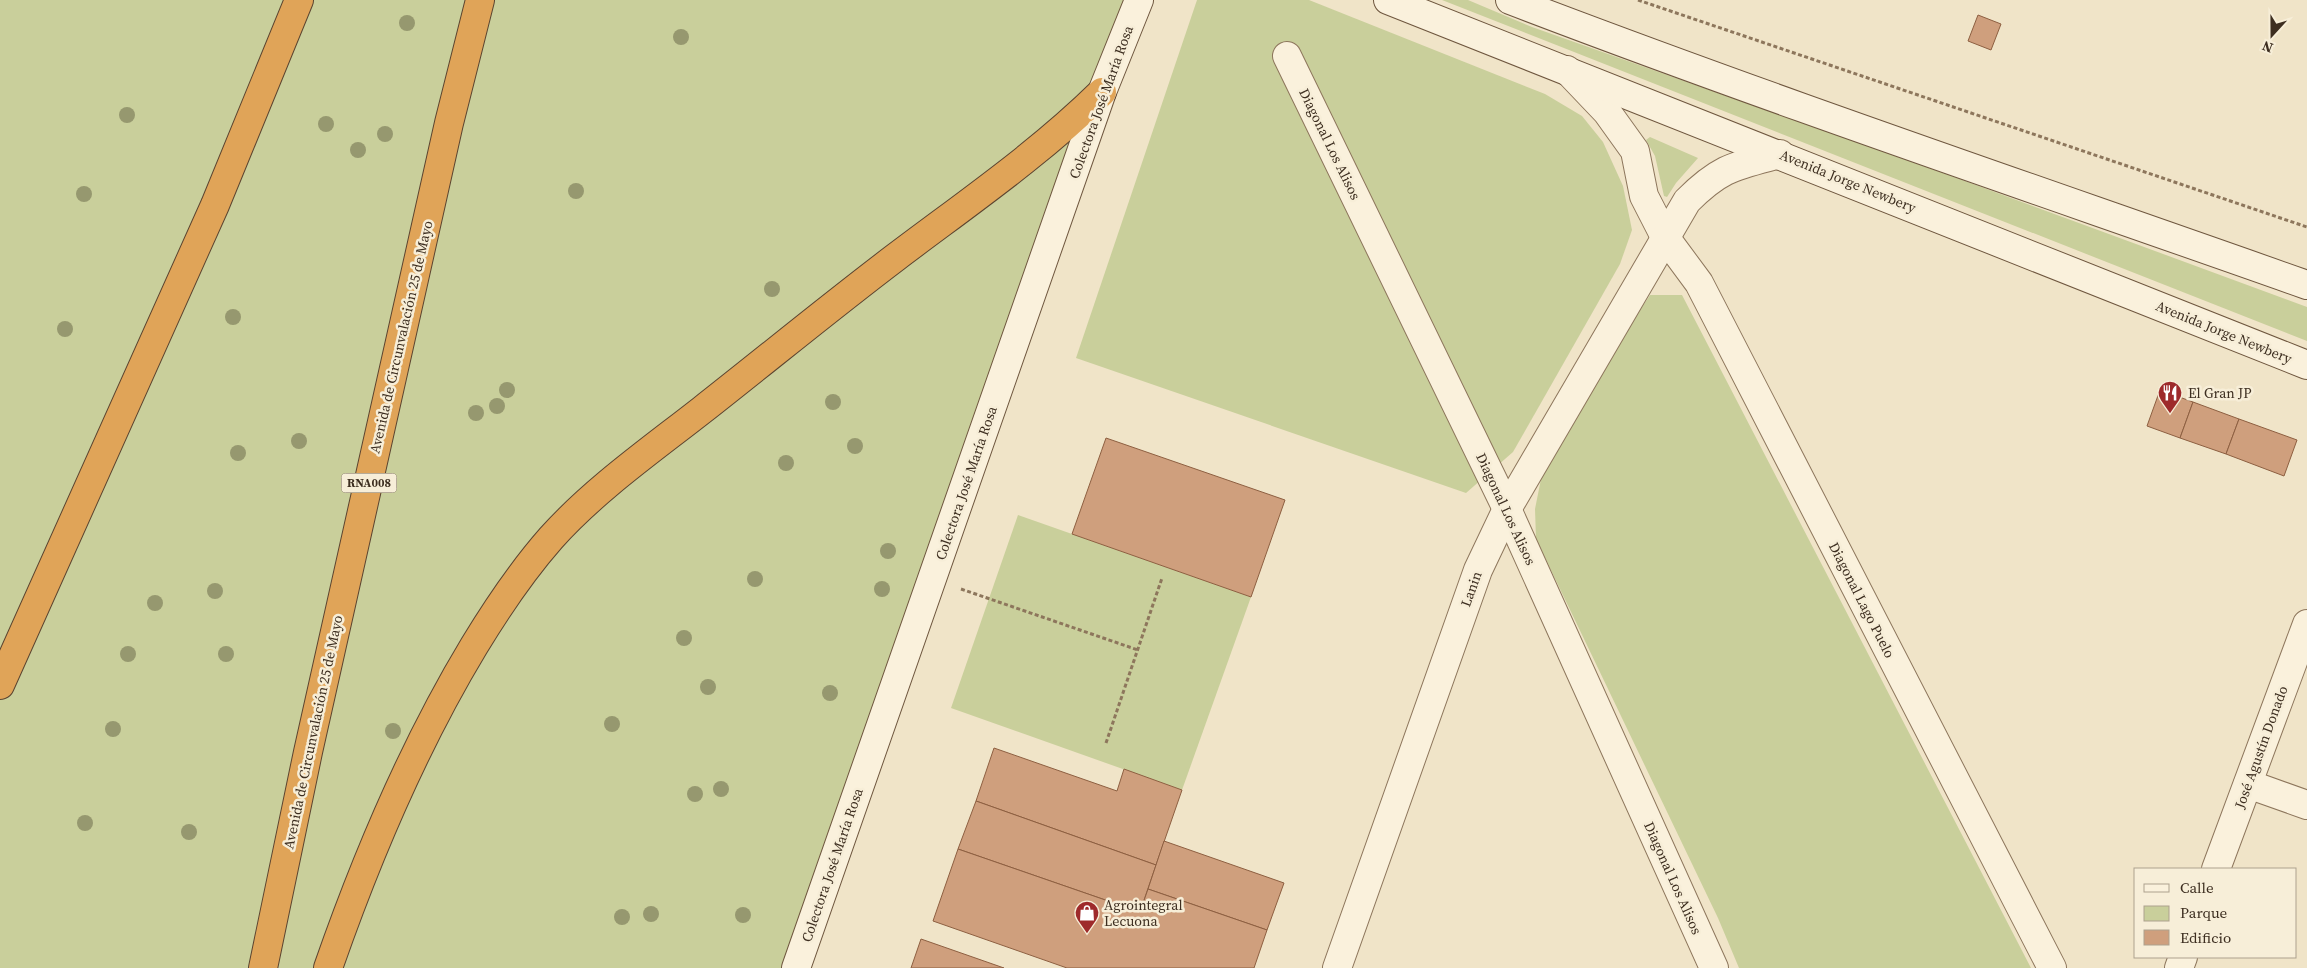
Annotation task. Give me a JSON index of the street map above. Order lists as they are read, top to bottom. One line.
{"streets":{"highway":["Avenida de Circunvalación 25 de Mayo","RNA008"],"street":["Colectora José María Rosa","Diagonal Los Alisos","Avenida Jorge Newbery","Lanin","Diagonal Lago Puelo","José Agustín Donado"]},"crossings":[["Diagonal Los Alisos","Lanin"],["Avenida Jorge Newbery","Diagonal Lago Puelo"],["Lanin","Diagonal Lago Puelo"]],"places":{"restaurant":["El Gran JP"],"shop":["Agrointegral Lecuona"]},"legend":["Calle","Parque","Edificio"],"north":"bottom"}
